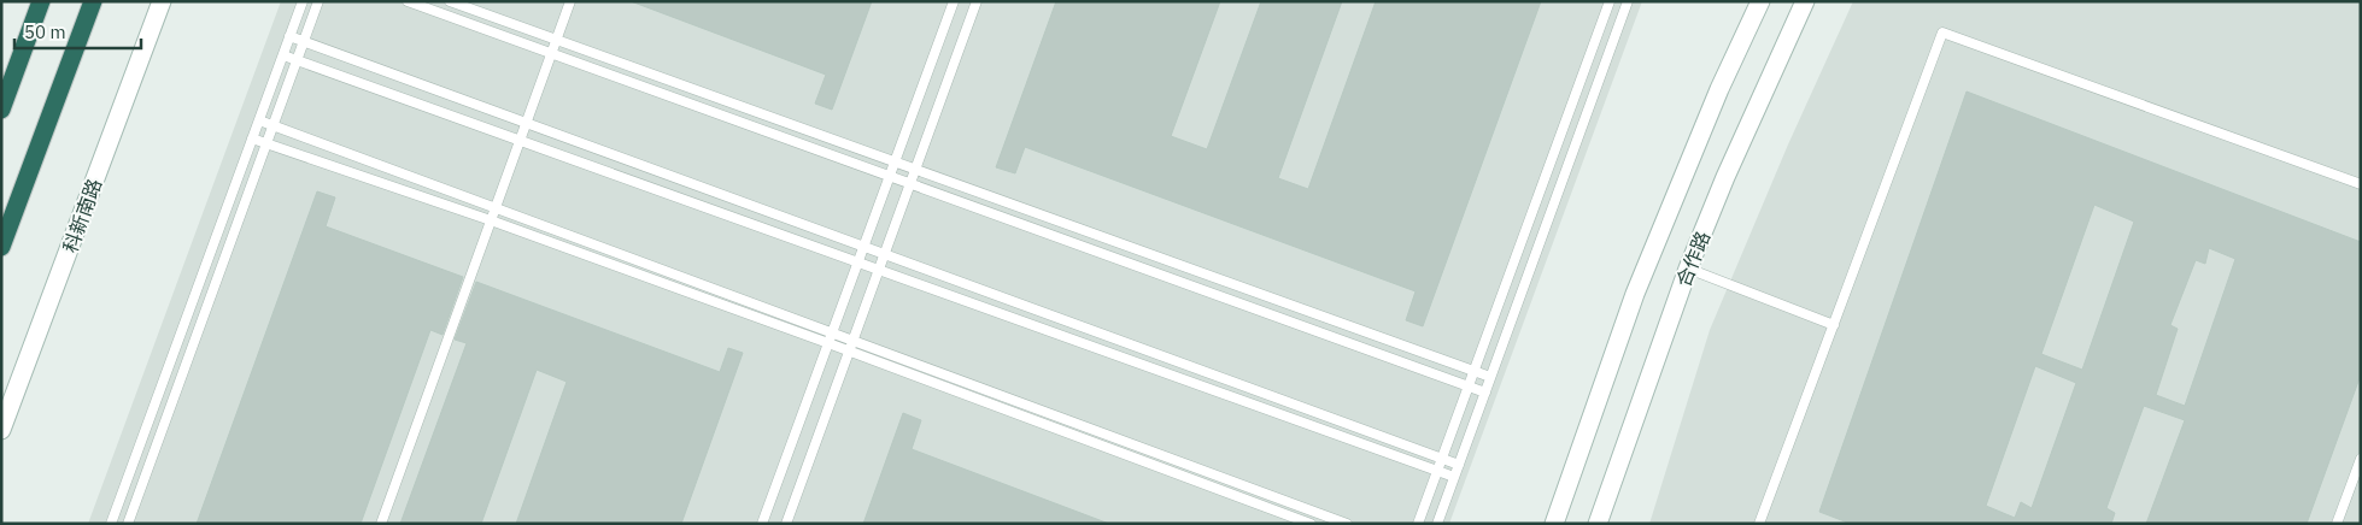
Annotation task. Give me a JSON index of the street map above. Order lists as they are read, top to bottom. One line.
{"streets":{"main road":["科新南路","合作路"]},"scale_bar":"50 m"}
